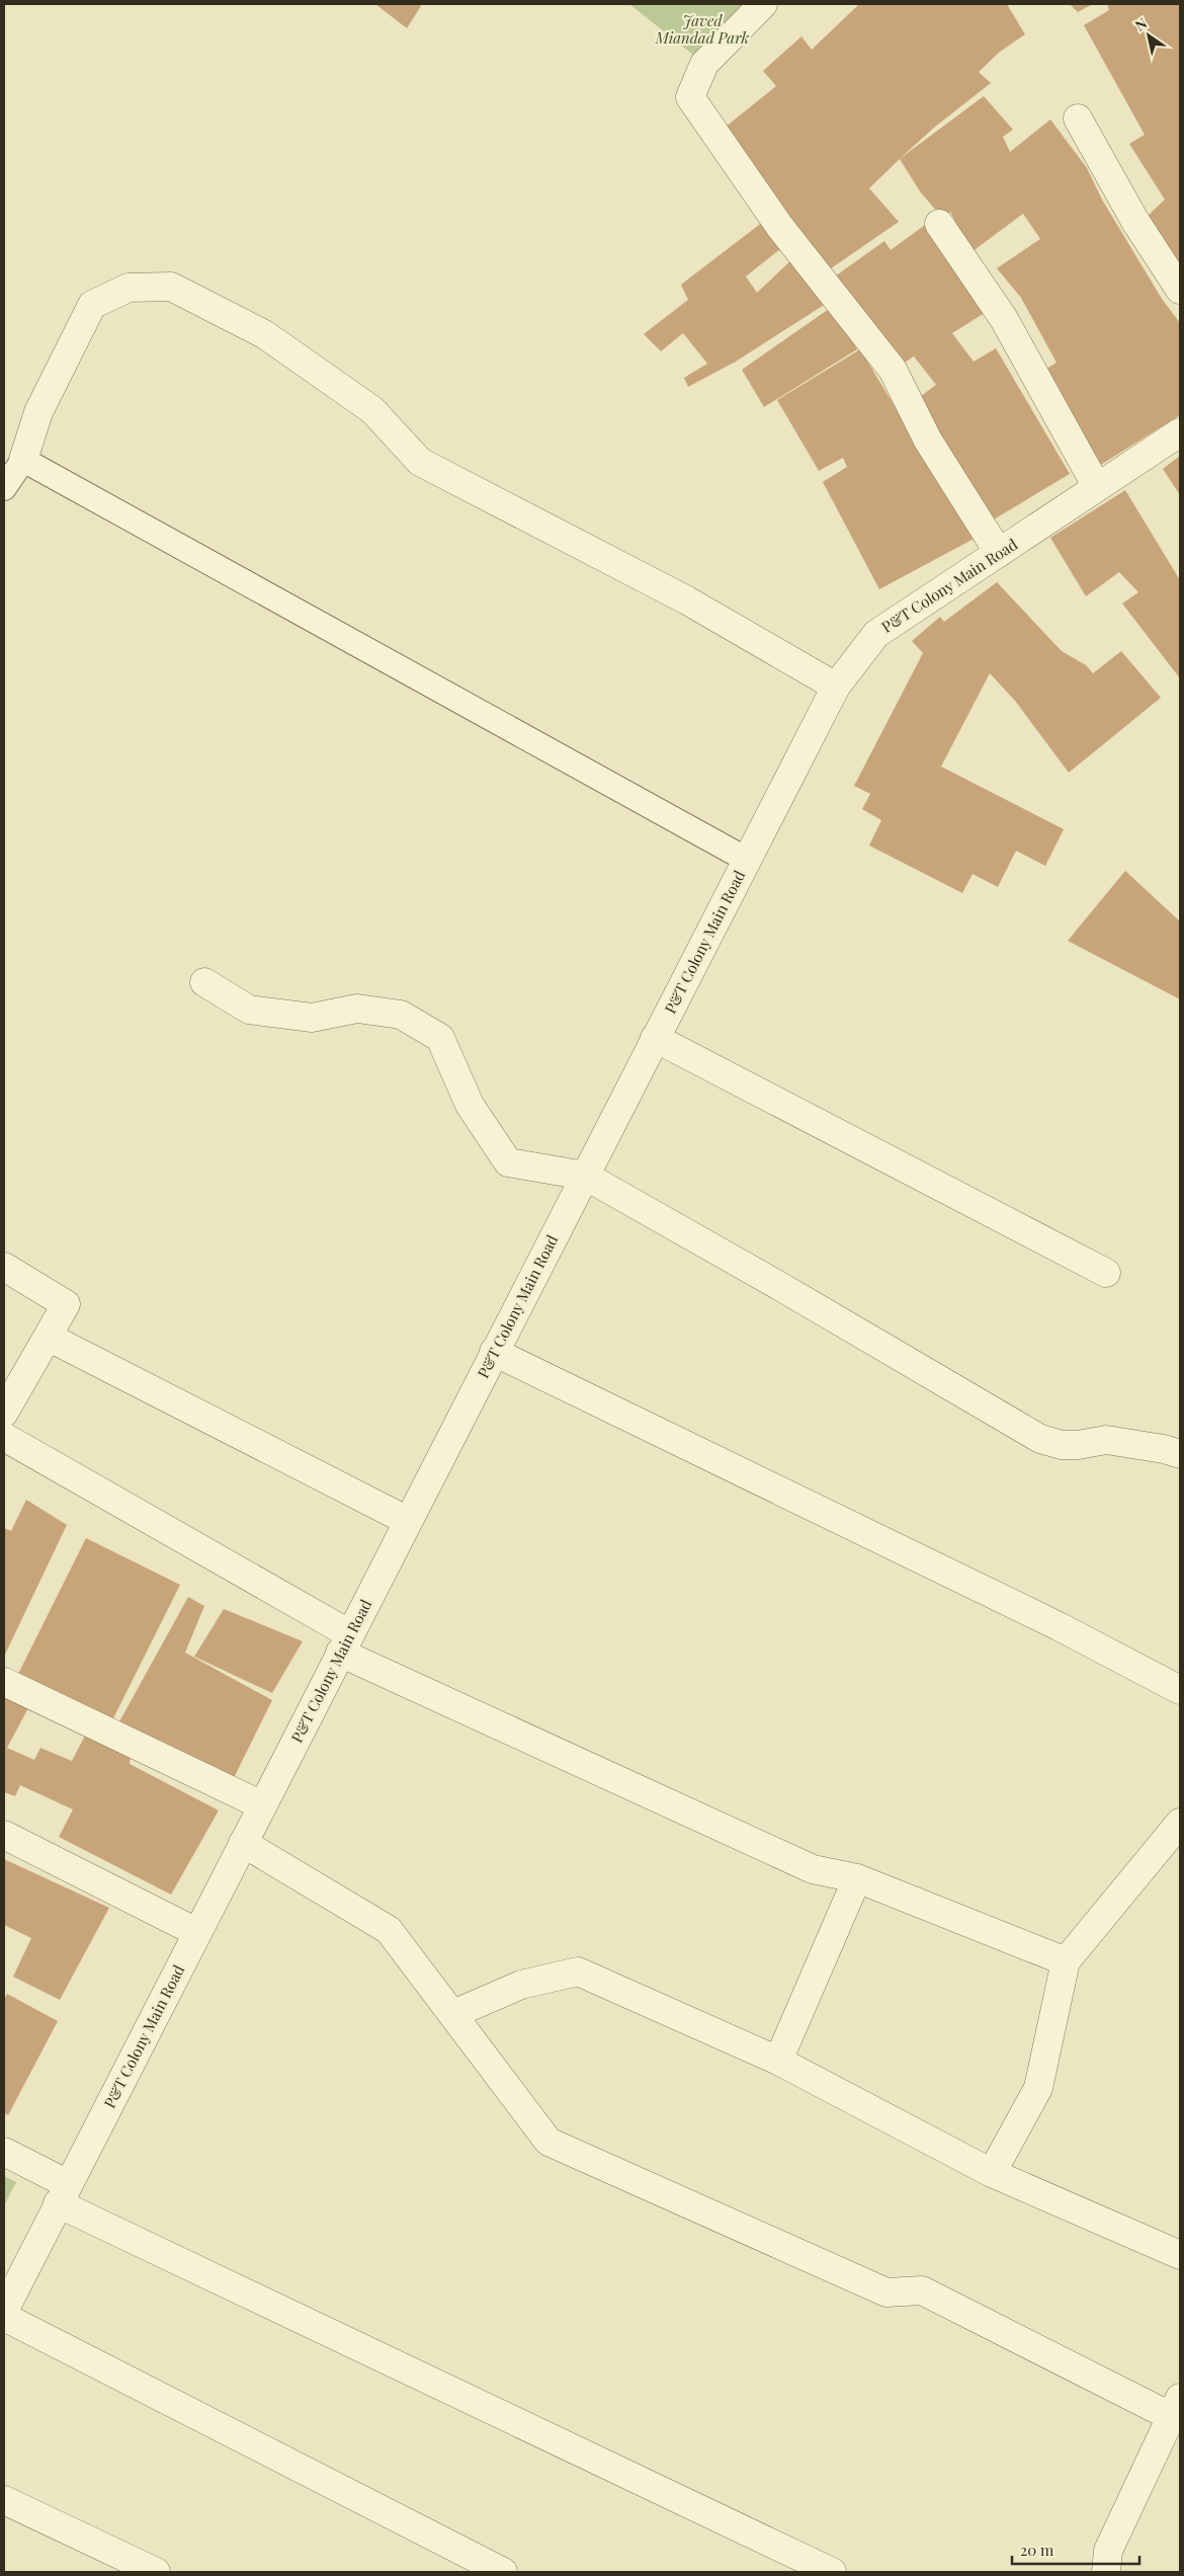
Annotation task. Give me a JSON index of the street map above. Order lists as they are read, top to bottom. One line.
{"streets":{"street":["P&T Colony Main Road"]},"parks":["Javed Miandad Park"],"scale_bar":"20 m","north":"top left"}
